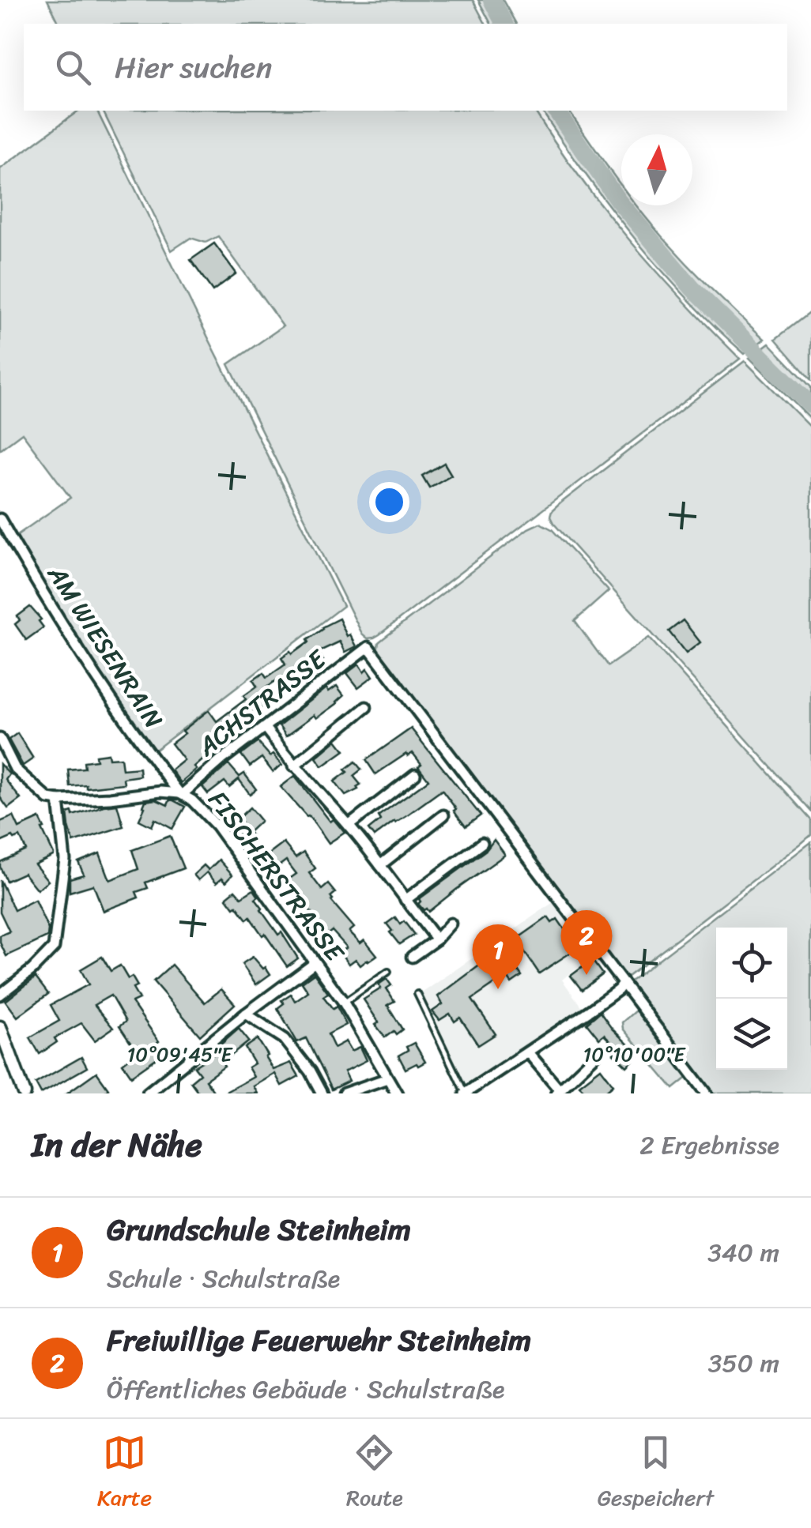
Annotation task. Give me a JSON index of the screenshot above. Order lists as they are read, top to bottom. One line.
{"streets":{"street":["AM WIESENRAIN","ACHSTRASSE","FISCHERSTRASSE"]},"crossings":[["AM WIESENRAIN","ACHSTRASSE"],["AM WIESENRAIN","FISCHERSTRASSE"],["ACHSTRASSE","FISCHERSTRASSE"]],"north":"top","page":{"search":"Hier suchen","pins":["2","1"],"heading":["In der Nähe","2 Ergebnisse"],"list":[{"mark":"1","name":"Grundschule Steinheim","note":"Schule · Schulstraße","value":"340 m"},{"mark":"2","name":"Freiwillige Feuerwehr Steinheim","note":"Öffentliches Gebäude · Schulstraße","value":"350 m"}],"nav":["Karte","Route","Gespeichert"]},"coordinates":["10°09'45\"E","10°10'00\"E"]}
